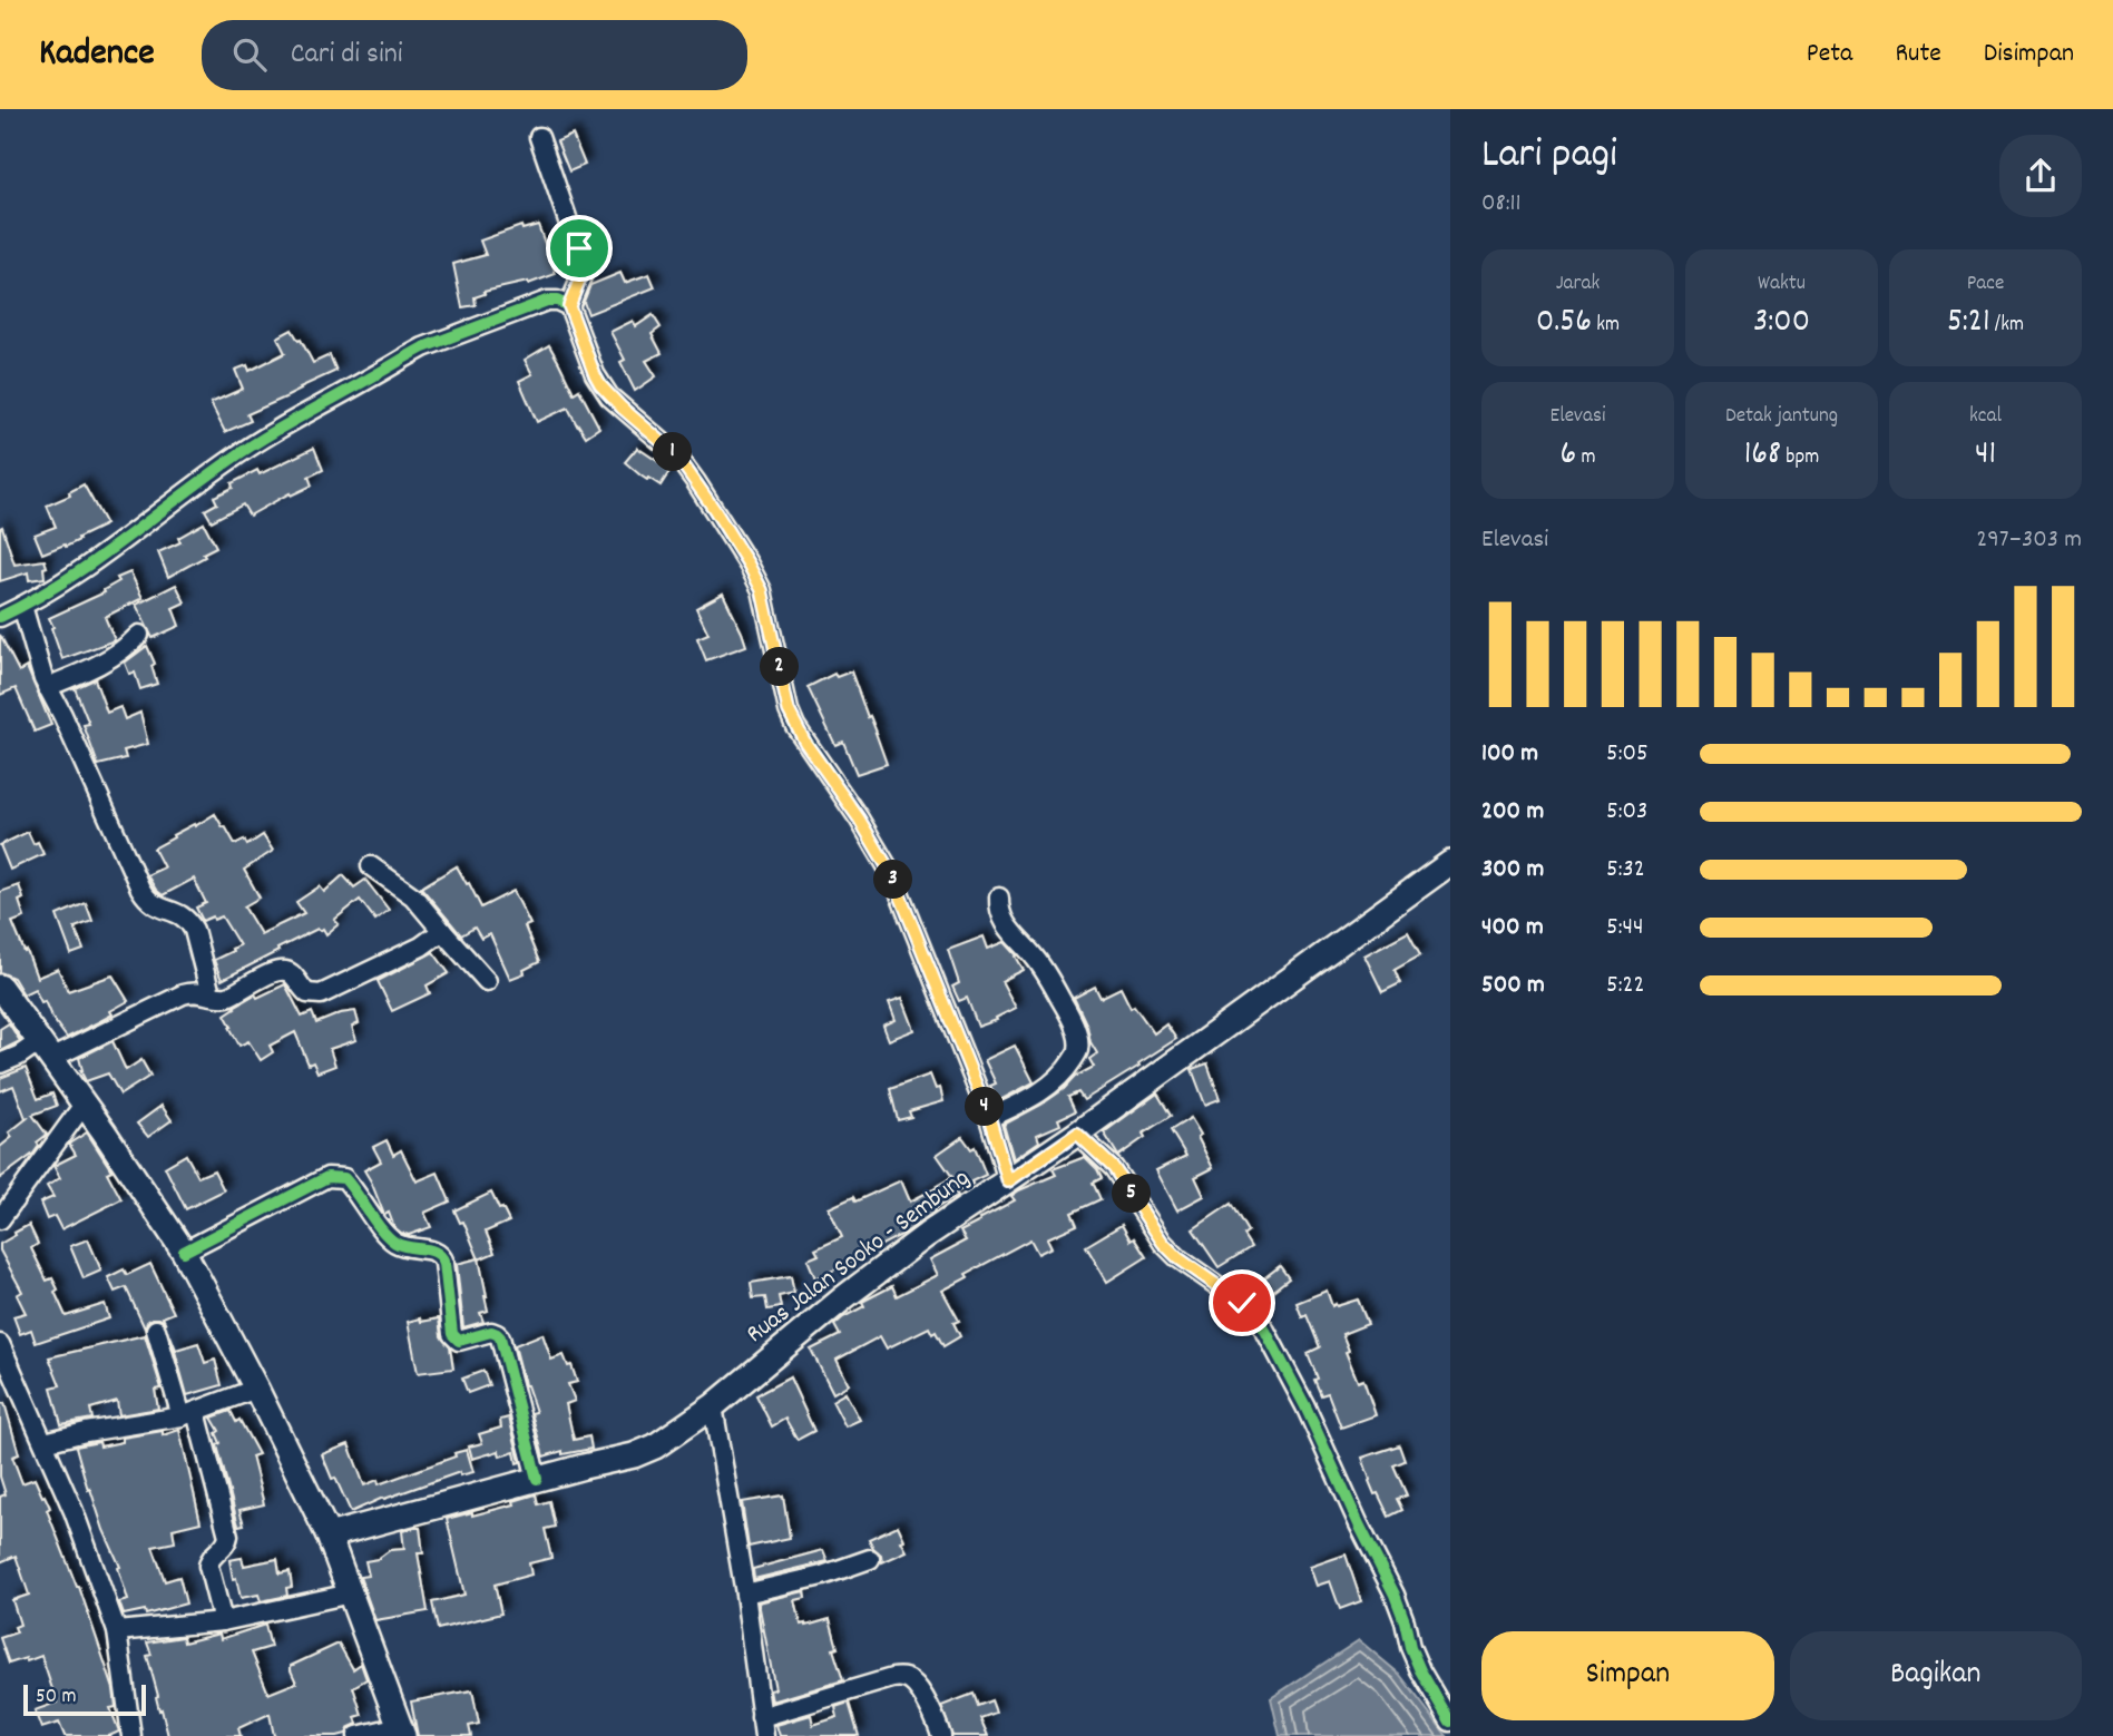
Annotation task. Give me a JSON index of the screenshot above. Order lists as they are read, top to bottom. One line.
{"streets":{"main road":["Ruas Jalan Sooko - Sembung"]},"scale_bar":"50 m","page":{"header":"Kadence","search":"Cari di sini","nav":["Peta","Rute","Disimpan"],"heading":["Lari pagi","08:11"],"stats":[["Jarak","0.56 km"],["Waktu","3:00"],["Pace","5:21 /km"],["Elevasi","6 m"],["Detak jantung","168 bpm"],["kcal","41"]],"pins":["1","2","3","4","5"],"chart":["Elevasi","297–303 m"],"list":[{"name":"100 m","note":"5:05"},{"name":"200 m","note":"5:03"},{"name":"300 m","note":"5:32"},{"name":"400 m","note":"5:44"},{"name":"500 m","note":"5:22"}],"buttons":["Simpan","Bagikan"],"scale":"50 m"}}
